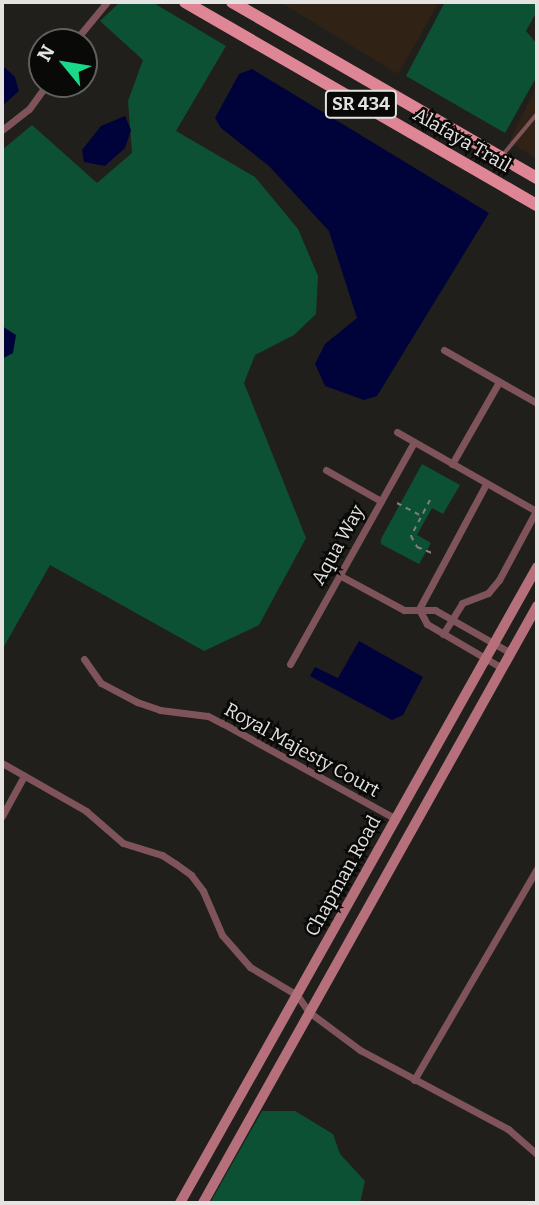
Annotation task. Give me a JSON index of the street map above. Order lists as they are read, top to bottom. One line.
{"streets":{"main road":["SR 434","Alafaya Trail"],"street":["Aqua Way","Royal Majesty Court","Chapman Road"]},"crossings":[["Royal Majesty Court","Chapman Road"]],"north":"top left"}
